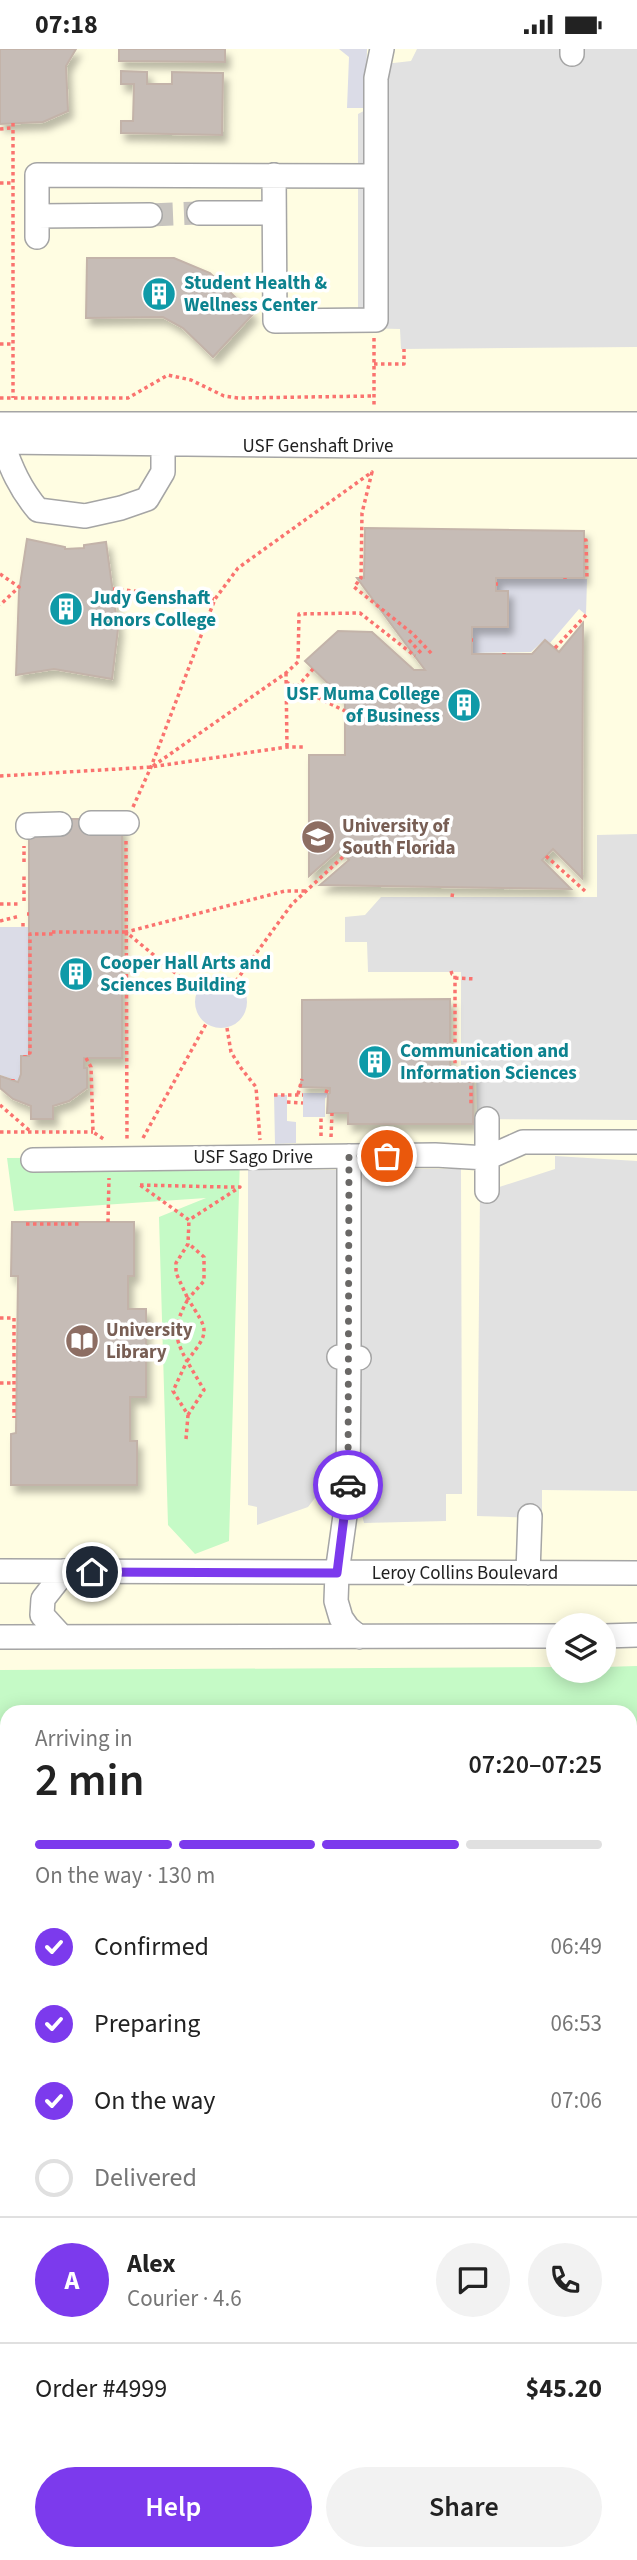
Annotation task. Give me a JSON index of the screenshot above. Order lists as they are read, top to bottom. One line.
{"streets":{"street":["USF Genshaft Drive","USF Sago Drive","Leroy Collins Boulevard"]},"places":{"building":["Student Health & Wellness Center","Judy Genshaft Honors College","USF Muma College of Business","Cooper Hall Arts and Sciences Building","Communication and Information Sciences"],"school or university":["University of South Florida"],"library":["University Library"]},"page":{"status":"07:18","heading":["2 min","Arriving in","07:20–07:25"],"panel":["Alex","Courier · 4.6","Order #4999","$45.20"],"bar":"On the way · 130 m","list":[["Confirmed","06:49"],["Preparing","06:53"],["On the way","07:06"],"Delivered"],"round":"A","buttons":["Help","Share"]}}
